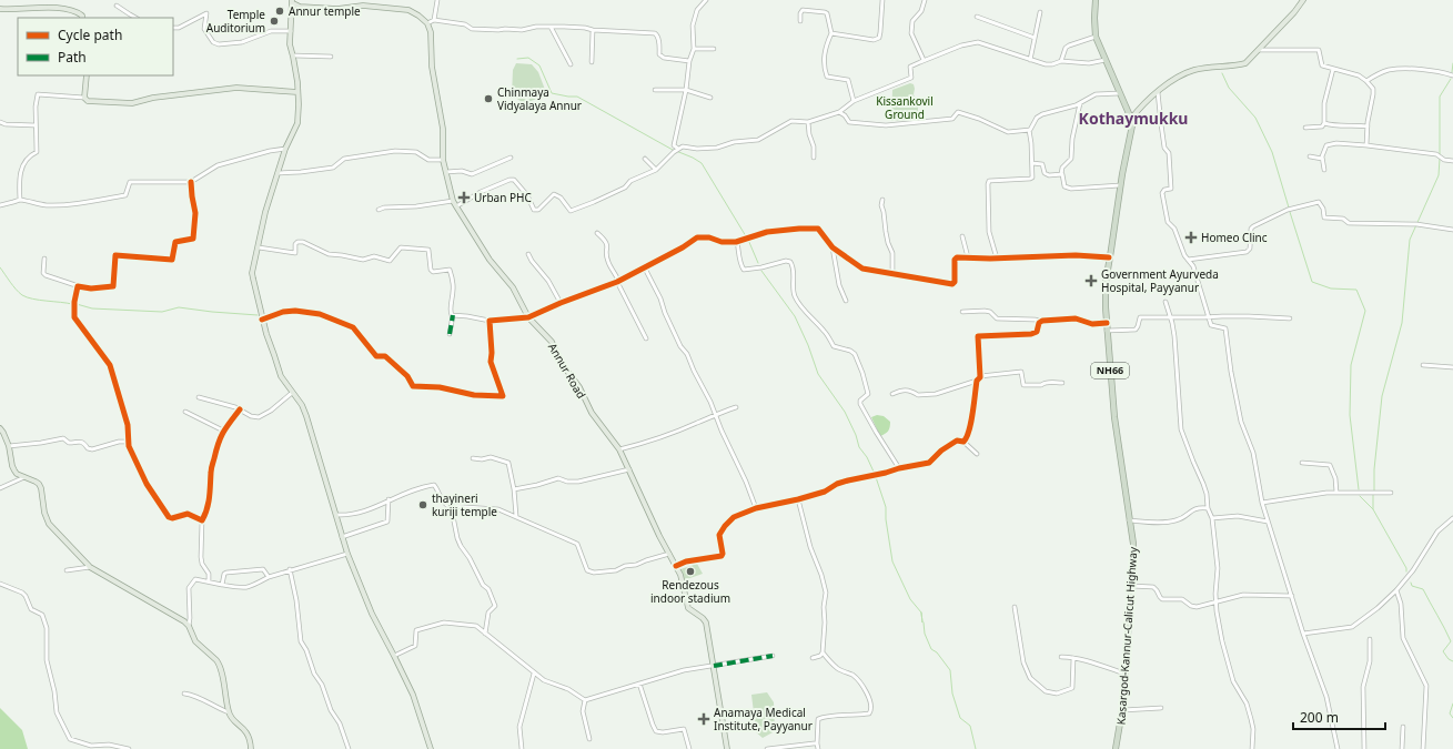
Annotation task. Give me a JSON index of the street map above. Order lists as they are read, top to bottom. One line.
{"streets":{"highway":["NH66","Kasargod-Kannur-Calicut Highway"],"main road":["Annur Road"]},"districts":["Kothaymukku"],"parks":["Kissankovil Ground"],"places":{"other":["Annur temple","Temple Auditorium","Chinmaya Vidyalaya Annur","thayineri kuriji temple","Rendezous indoor stadium"],"health":["Urban PHC","Homeo Clinc","Government Ayurveda Hospital, Payyanur","Anamaya Medical Institute, Payyanur"]},"legend":["Cycle path","Path"],"scale_bar":"200 m"}
